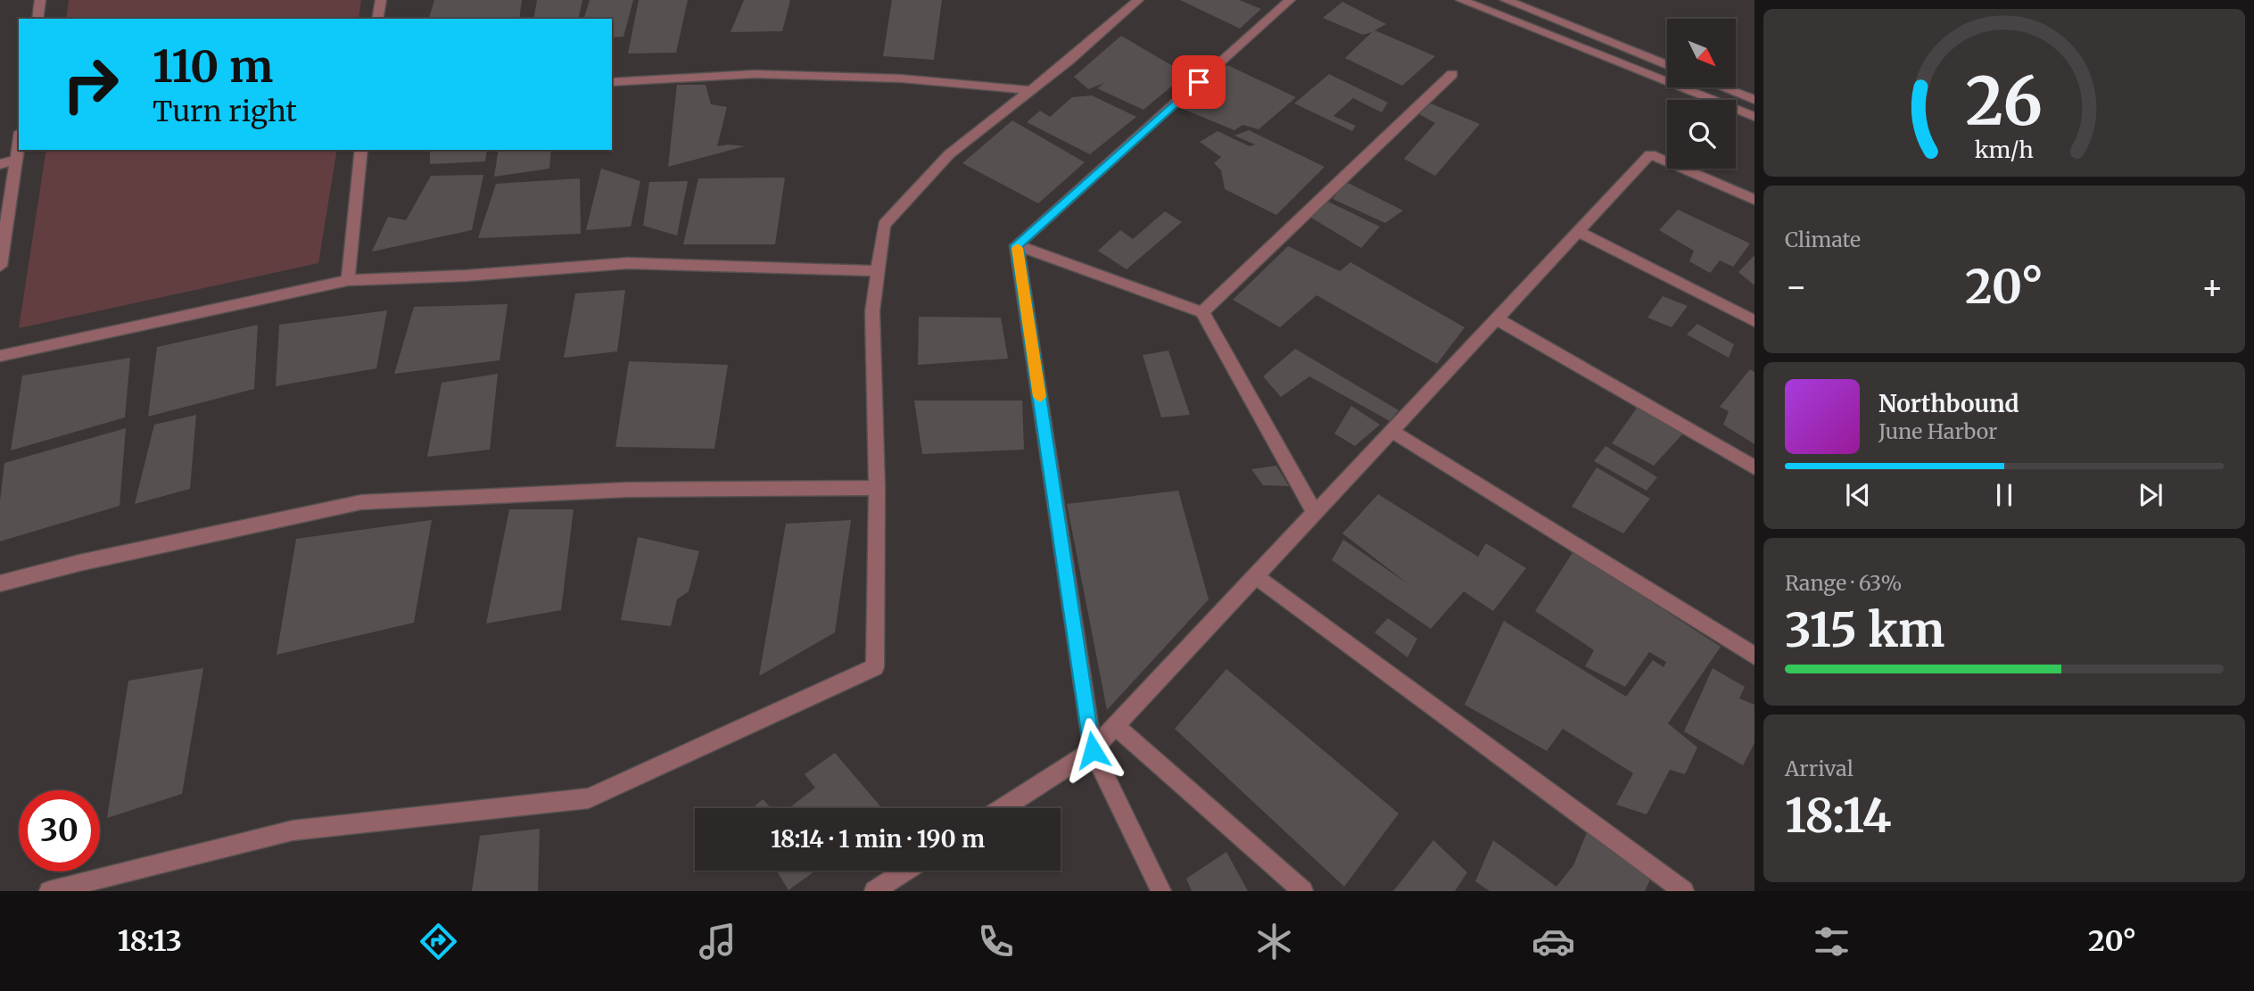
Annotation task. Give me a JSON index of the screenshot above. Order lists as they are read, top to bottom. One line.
{"north":"bottom right","page":{"turn":["110 m","Turn right"],"tile":["Climate",["Range · 63%","315 km"],["Arrival","18:14"]],"heat":["−","20°","+"],"song":["Northbound","June Harbor"],"limit":"30","trip":"18:14 · 1 min · 190 m","tabs":["18:13","20°"],"gauge":["26","km/h"]}}
